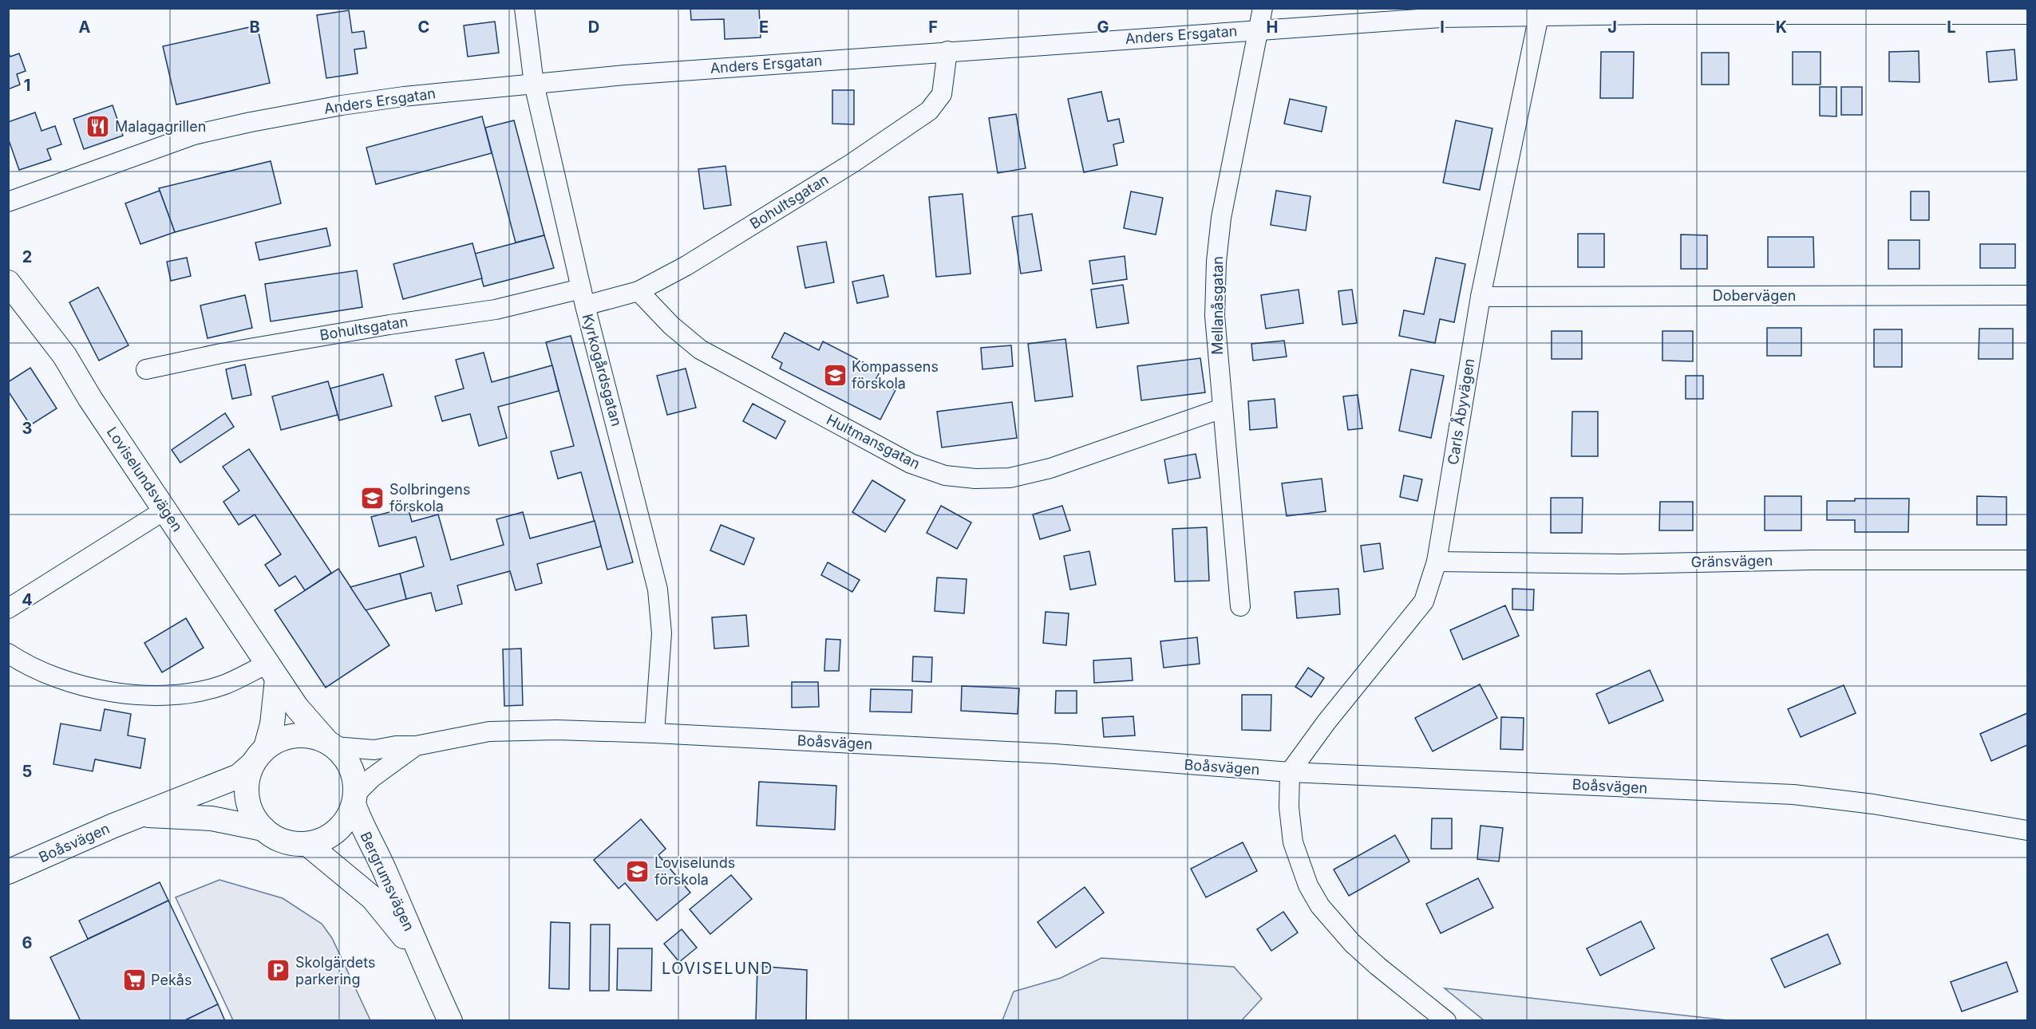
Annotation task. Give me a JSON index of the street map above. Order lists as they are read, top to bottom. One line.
{"streets":{"street":["Anders Ersgatan","Bohultsgatan","Dobervägen","Mellanåsgatan","Kyrkogårdsgatan","Carls Åbyvägen","Hultmansgatan","Loviselundsvägen","Gränsvägen","Boåsvägen","Bergrumsvägen"]},"crossings":[["Anders Ersgatan","Bohultsgatan"],["Anders Ersgatan","Mellanåsgatan"],["Anders Ersgatan","Kyrkogårdsgatan"],["Anders Ersgatan","Carls Åbyvägen"],["Bohultsgatan","Kyrkogårdsgatan"],["Bohultsgatan","Hultmansgatan"],["Dobervägen","Carls Åbyvägen"],["Mellanåsgatan","Hultmansgatan"],["Kyrkogårdsgatan","Boåsvägen"],["Carls Åbyvägen","Gränsvägen"],["Carls Åbyvägen","Boåsvägen"],["Loviselundsvägen","Boåsvägen"],["Loviselundsvägen","Bergrumsvägen"],["Boåsvägen","Bergrumsvägen"]],"districts":["LOVISELUND"],"places":{"restaurant":["Malagagrillen"],"school or university":["Kompassens förskola","Solbringens förskola","Loviselunds förskola"],"parking":["Skolgärdets parkering"],"supermarket":["Pekås"]},"grid":{"columns":["A","B","C","D","E","F","G","H","I","J","K","L"],"rows":["1","2","3","4","5","6"]}}
